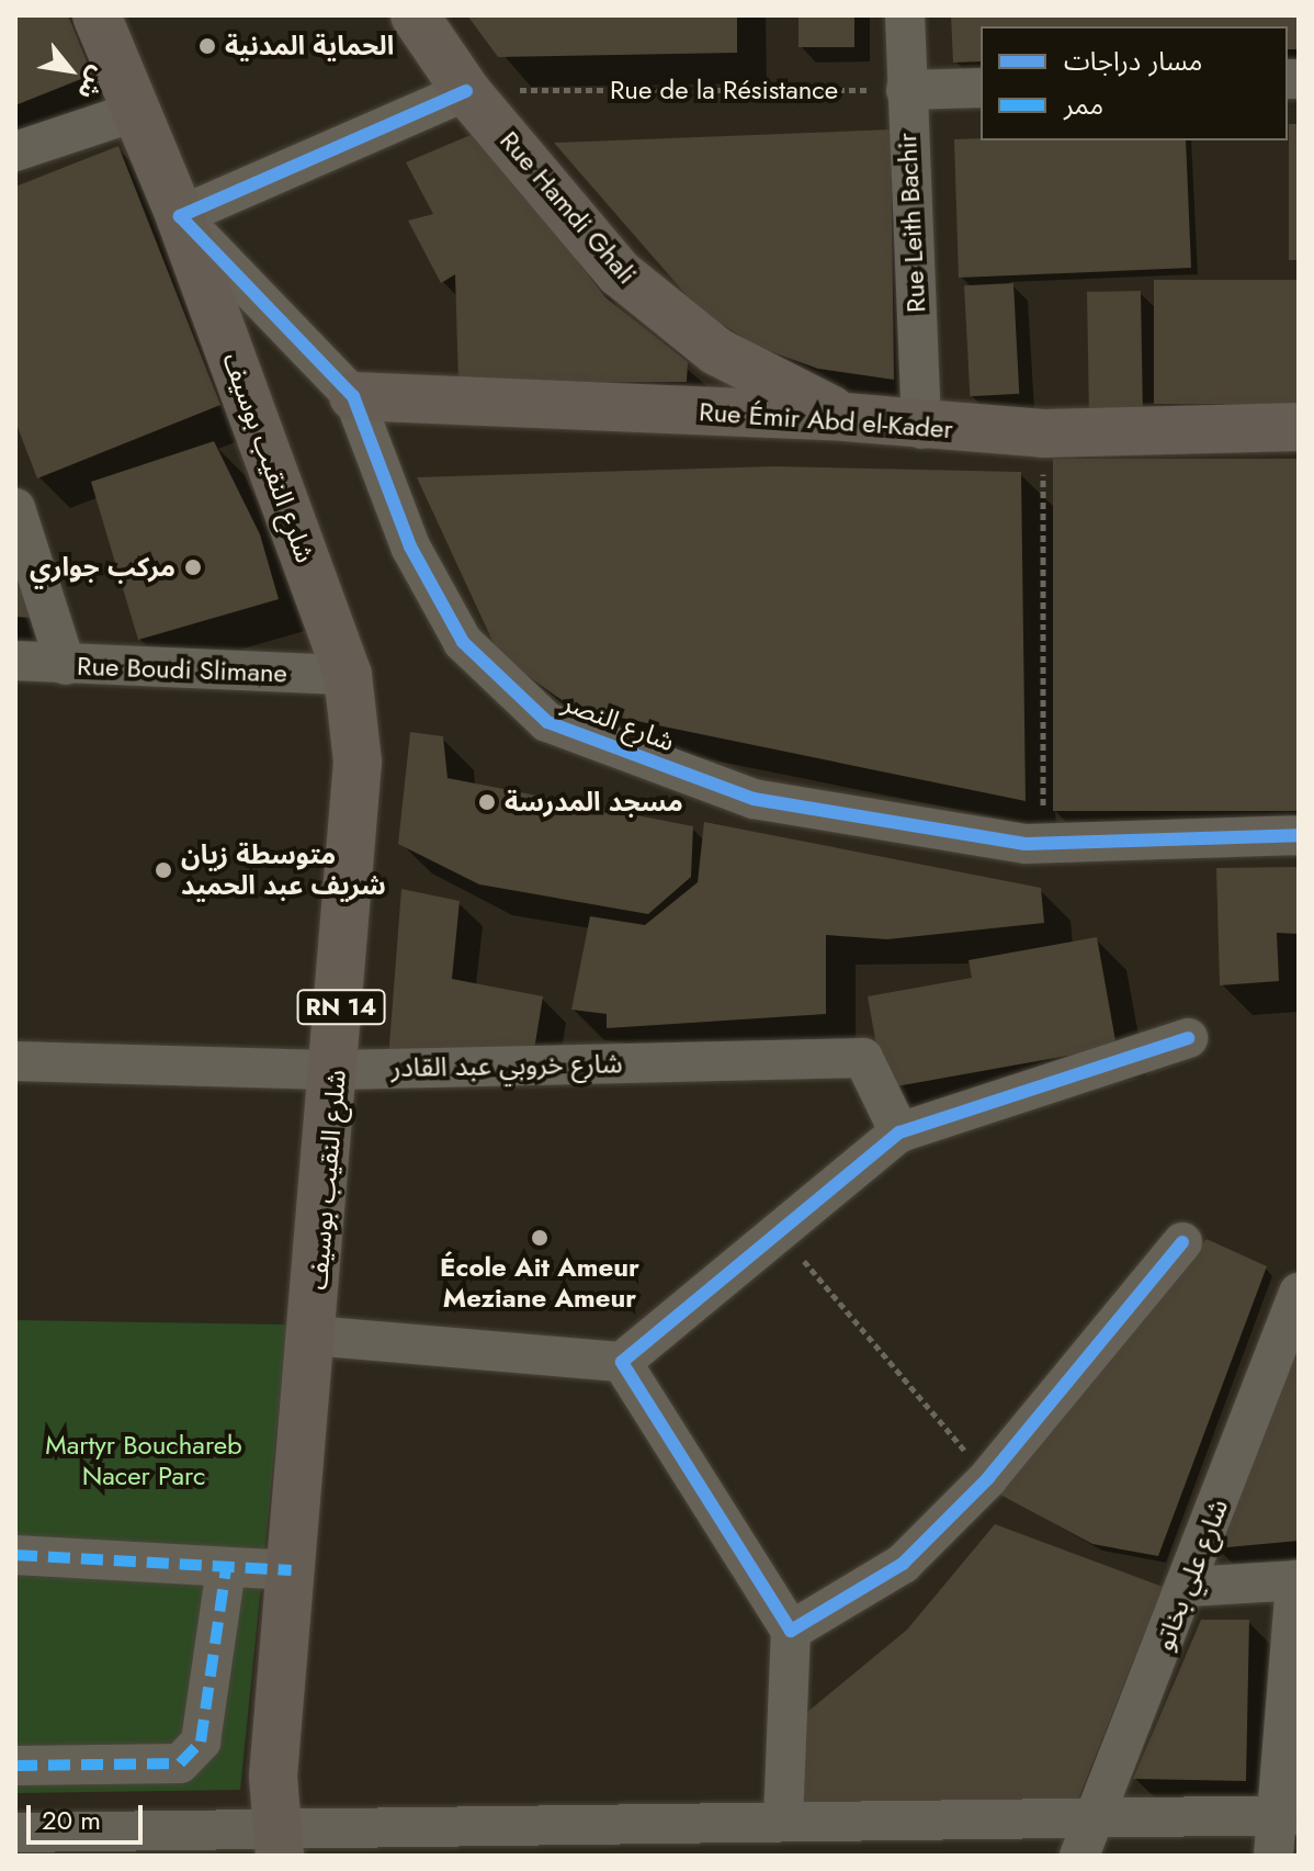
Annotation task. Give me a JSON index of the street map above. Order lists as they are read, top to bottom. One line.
{"streets":{"main road":["Rue Hamdi Ghali","Rue Émir Abd el-Kader","شلرع النقيب بوسيف","RN 14"],"street":["Rue Leith Bachir","Rue Boudi Slimane","شارع النصر","شارع خروبي عبد القادر","شارع علي بخاتو"],"path":["Rue de la Résistance"]},"crossings":[["Rue de la Résistance","Rue Hamdi Ghali"],["Rue de la Résistance","Rue Leith Bachir"],["Rue Hamdi Ghali","Rue Émir Abd el-Kader"],["Rue Leith Bachir","Rue Émir Abd el-Kader"],["Rue Émir Abd el-Kader","شارع النصر"],["شلرع النقيب بوسيف","Rue Boudi Slimane"],["شلرع النقيب بوسيف","شارع النصر"],["شلرع النقيب بوسيف","RN 14"],["شلرع النقيب بوسيف","شارع خروبي عبد القادر"],["شارع النصر","RN 14"]],"parks":["Martyr Bouchareb Nacer Parc"],"places":["الحماية المدنية","مركب جواري","مسجد المدرسة","متوسطة زيان شريف عبد الحميد","École Ait Ameur Meziane Ameur"],"legend":["مسار دراجات","ممر"],"scale_bar":"20 m","north":"bottom right"}
